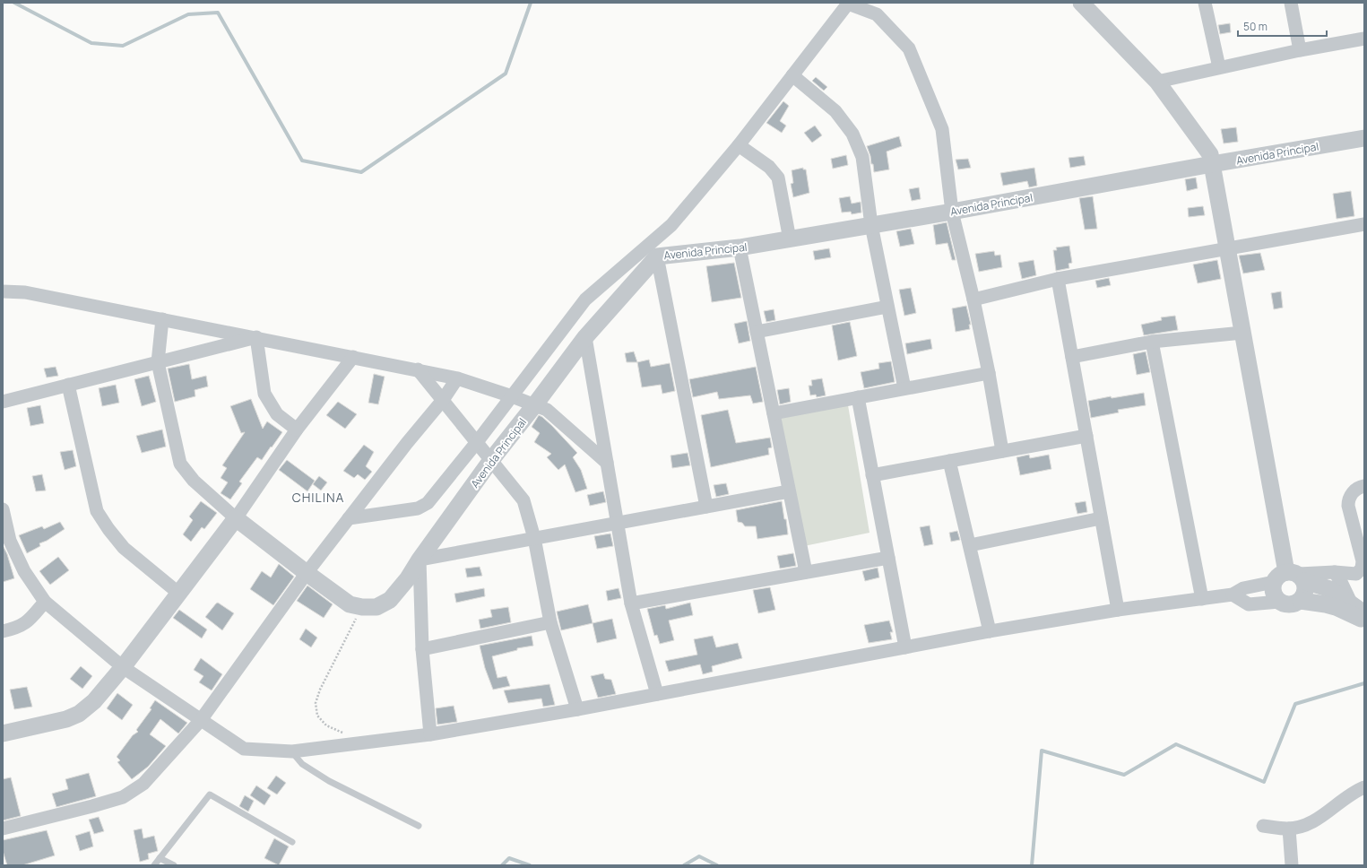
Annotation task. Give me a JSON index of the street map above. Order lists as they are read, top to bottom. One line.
{"streets":{"street":["Avenida Principal"]},"districts":["CHILINA"],"scale_bar":"50 m"}
